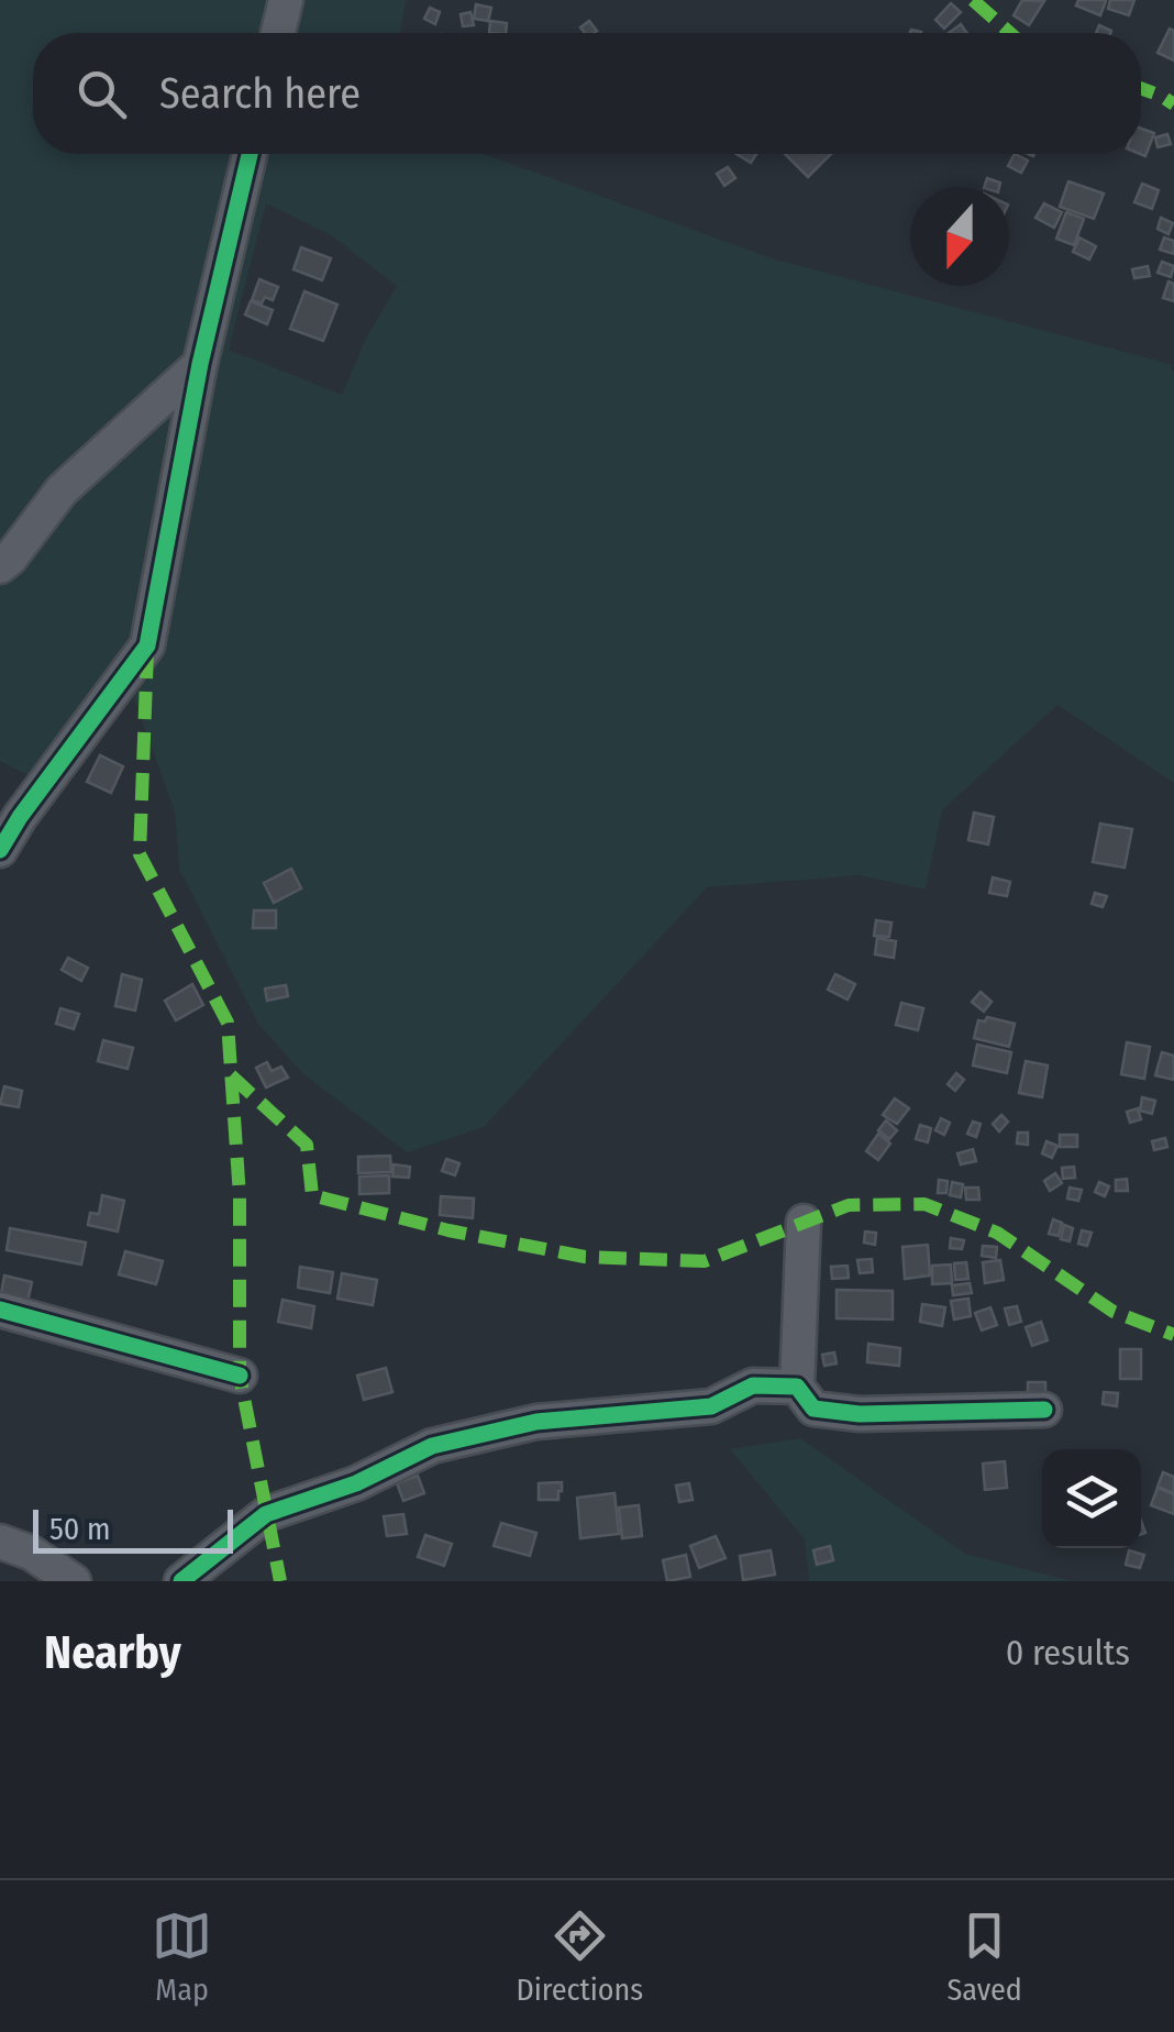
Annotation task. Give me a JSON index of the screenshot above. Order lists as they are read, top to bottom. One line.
{"scale_bar":"50 m","north":"bottom","page":{"search":"Search here","scale":"50 m","heading":["Nearby","0 results"],"nav":["Map","Directions","Saved"]}}
